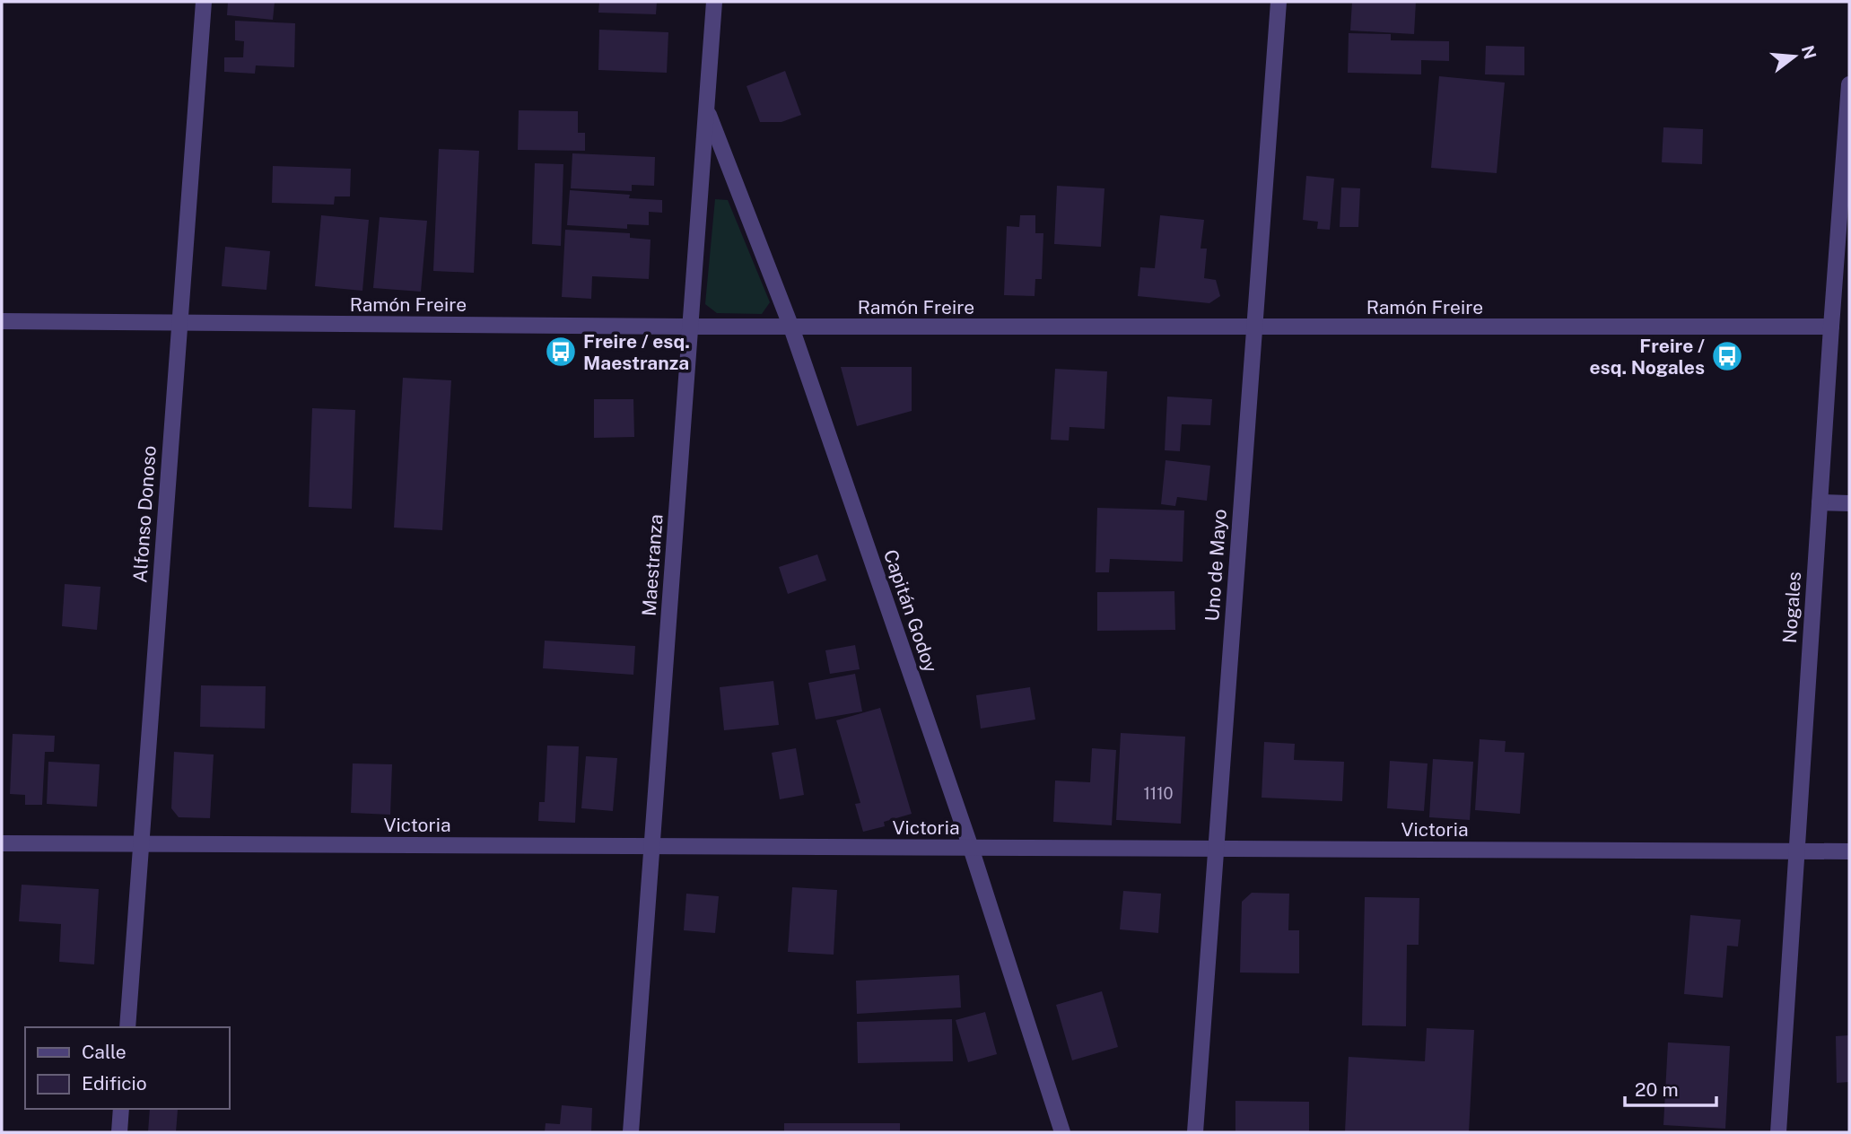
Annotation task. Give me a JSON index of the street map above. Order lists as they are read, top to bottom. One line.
{"streets":{"street":["Ramón Freire","Alfonso Donoso","Maestranza","Uno de Mayo","Nogales","Capitán Godoy","Victoria"]},"crossings":[["Ramón Freire","Alfonso Donoso"],["Ramón Freire","Maestranza"],["Ramón Freire","Uno de Mayo"],["Ramón Freire","Nogales"],["Ramón Freire","Capitán Godoy"],["Alfonso Donoso","Victoria"],["Maestranza","Capitán Godoy"],["Maestranza","Victoria"],["Uno de Mayo","Victoria"],["Nogales","Victoria"],["Capitán Godoy","Victoria"]],"places":{"bus stop":["Freire / esq. Maestranza","Freire / esq. Nogales"]},"house_numbers":["1110"],"legend":["Calle","Edificio"],"scale_bar":"20 m","north":"right"}
